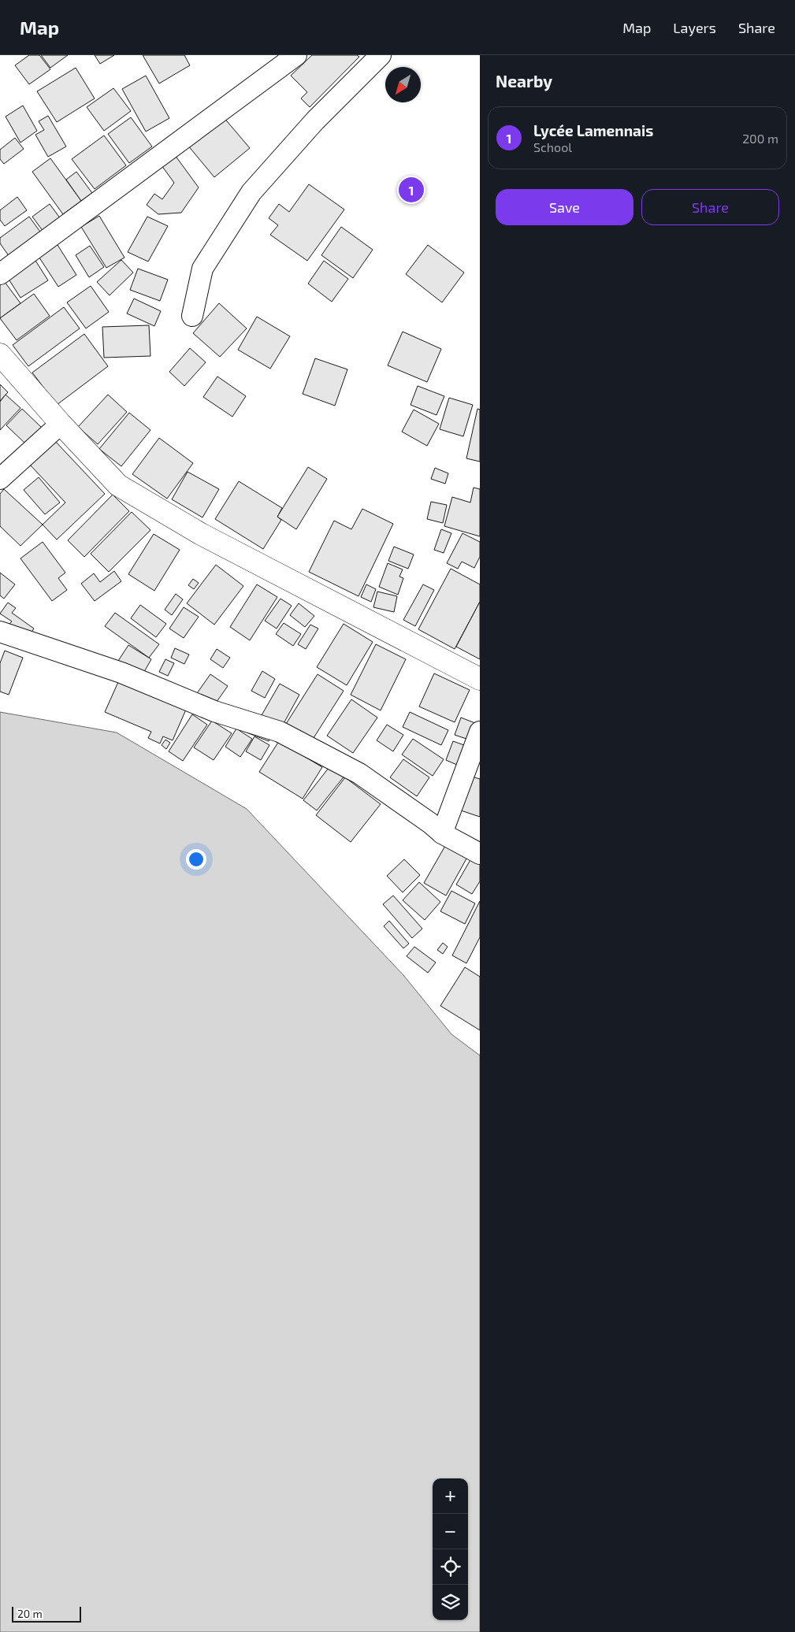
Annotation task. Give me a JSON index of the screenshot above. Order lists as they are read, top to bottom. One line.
{"scale_bar":"20 m","north":"bottom left","page":{"header":"Map","nav":["Map","Layers","Share"],"heading":"Nearby","list":[{"mark":"1","name":"Lycée Lamennais","note":"School","value":"200 m"}],"pins":"1","buttons":["Save","Share"],"map_buttons":["+","−"],"scale":"20 m"}}
